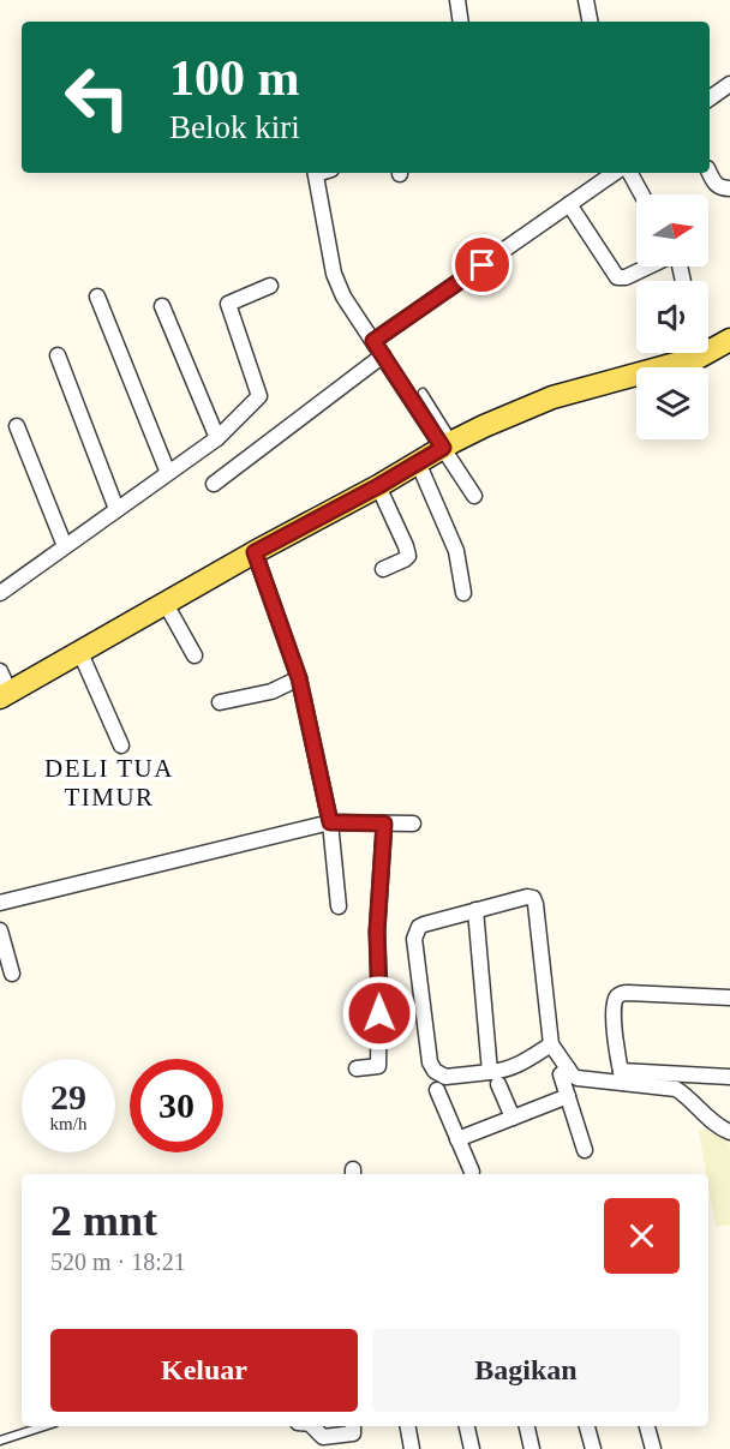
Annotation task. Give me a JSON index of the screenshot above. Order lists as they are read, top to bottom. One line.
{"districts":["DELI TUA TIMUR"],"north":"right","page":{"turn":["100 m","Belok kiri"],"speed":"29 km/h","limit":"30","heading":["2 mnt","520 m · 18:21"],"buttons":["Keluar","Bagikan"]}}
